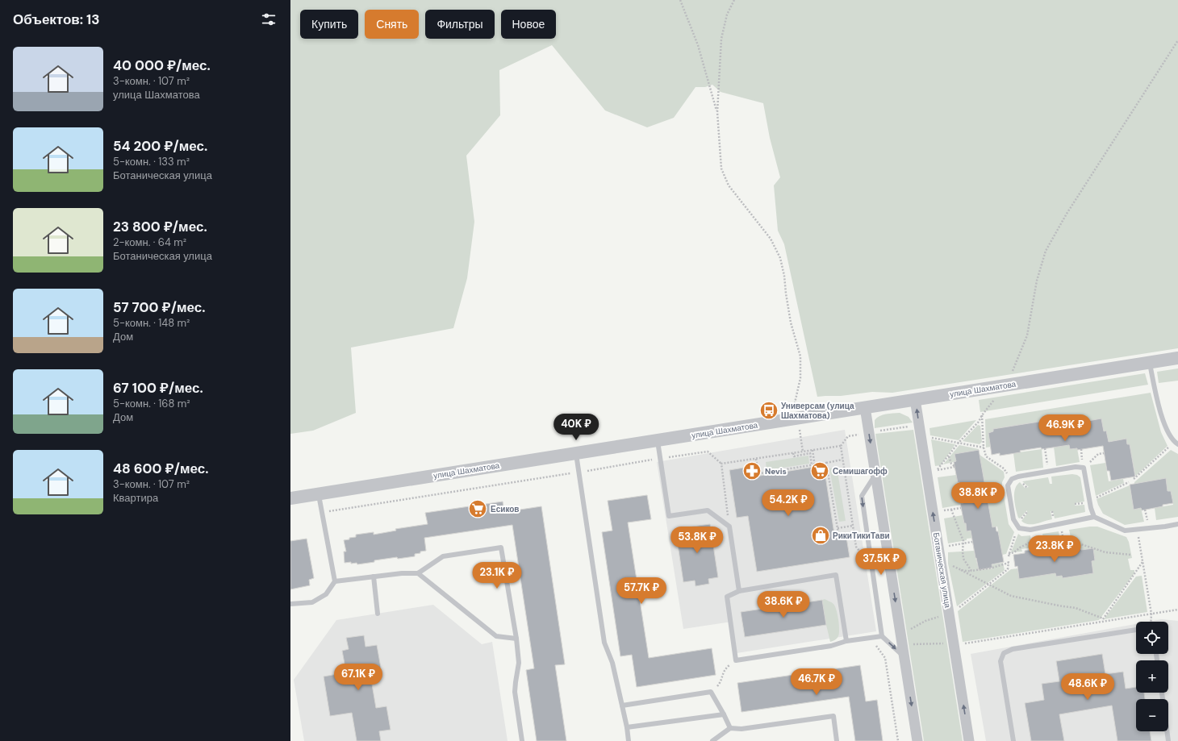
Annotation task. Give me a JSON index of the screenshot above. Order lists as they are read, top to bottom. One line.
{"streets":{"street":["улица Шахматова","Ботаническая улица"]},"crossings":[["улица Шахматова","Ботаническая улица"]],"places":{"bus stop":["Универсам (улица Шахматова)"],"pharmacy":["Nevis"],"supermarket":["Семишагофф","Есиков"],"shop":["РикиТикиТави"]},"page":{"heading":"Объектов: 13","chip":["Купить","Снять","Фильтры","Новое"],"list":[{"name":"40 000 ₽/мес.","note":"3-комн. · 107 m² · улица Шахматова"},{"name":"54 200 ₽/мес.","note":"5-комн. · 133 m² · Ботаническая улица"},{"name":"23 800 ₽/мес.","note":"2-комн. · 64 m² · Ботаническая улица"},{"name":"57 700 ₽/мес.","note":"5-комн. · 148 m² · Дом"},{"name":"67 100 ₽/мес.","note":"5-комн. · 168 m² · Дом"},{"name":"48 600 ₽/мес.","note":"3-комн. · 107 m² · Квартира"}],"price":["40K ₽","46.9K ₽","38.8K ₽","54.2K ₽","53.8K ₽","23.8K ₽","37.5K ₽","23.1K ₽","57.7K ₽","38.6K ₽","67.1K ₽","46.7K ₽","48.6K ₽"],"map_buttons":["+","−"]}}
